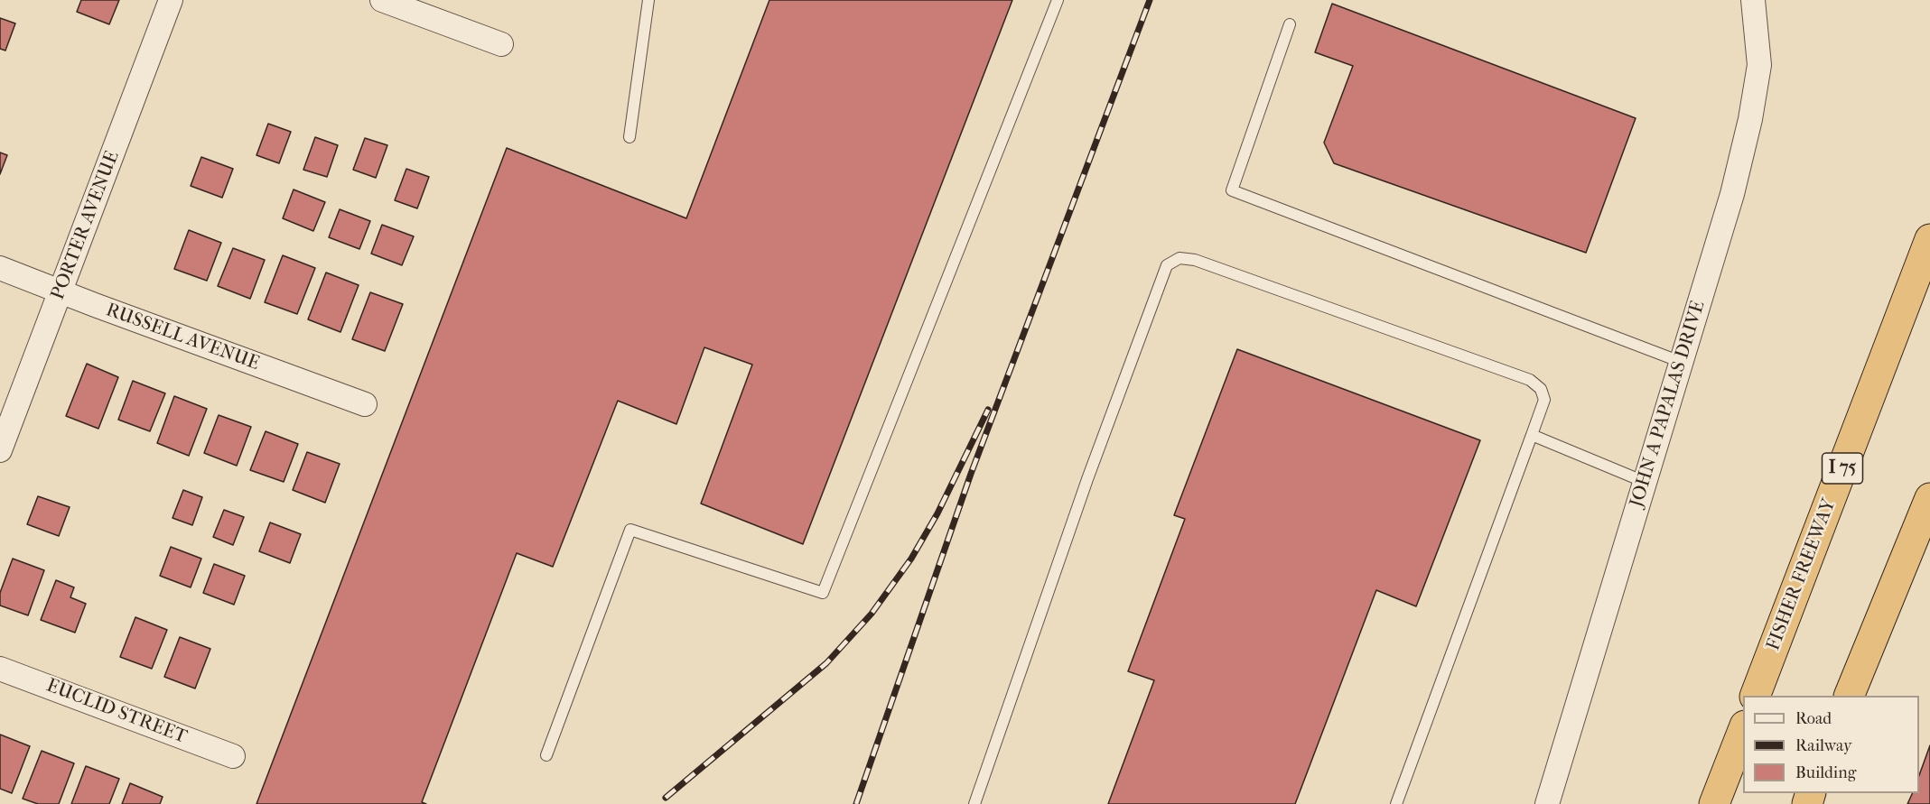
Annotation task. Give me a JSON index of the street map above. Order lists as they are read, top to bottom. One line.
{"streets":{"highway":["I 75","FISHER FREEWAY"],"street":["PORTER AVENUE","RUSSELL AVENUE","JOHN A PAPALAS DRIVE","EUCLID STREET"]},"crossings":[["PORTER AVENUE","RUSSELL AVENUE"]],"legend":["Road","Railway","Building"]}
